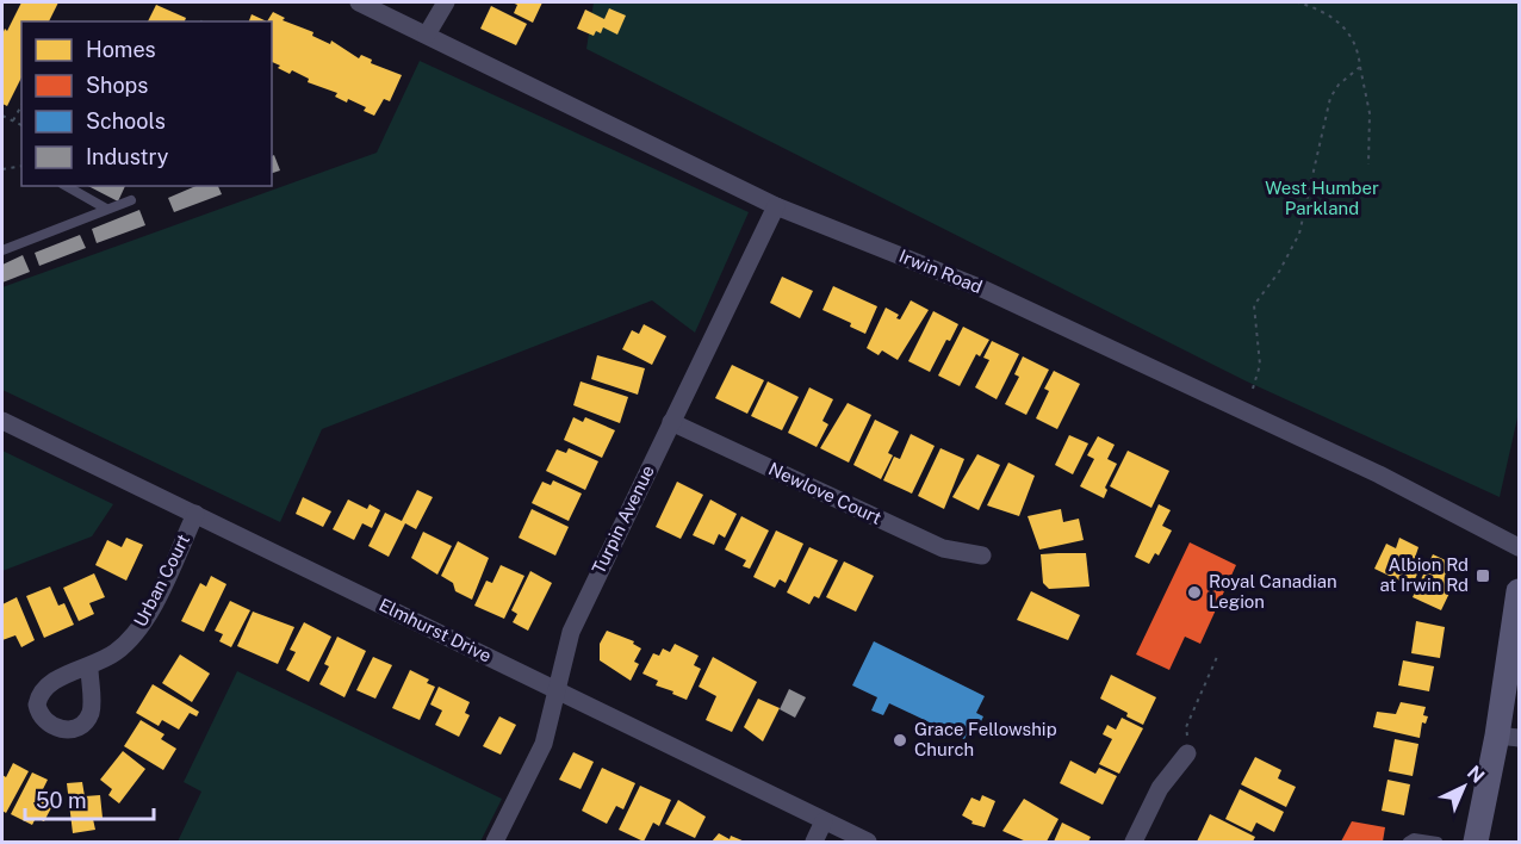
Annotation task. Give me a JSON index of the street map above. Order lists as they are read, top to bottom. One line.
{"streets":{"street":["Irwin Road","Newlove Court","Turpin Avenue","Urban Court","Elmhurst Drive"]},"crossings":[["Irwin Road","Turpin Avenue"],["Newlove Court","Turpin Avenue"],["Turpin Avenue","Elmhurst Drive"],["Urban Court","Elmhurst Drive"]],"parks":["West Humber Parkland"],"places":{"transit":["Albion Rd at Irwin Rd"],"other":["Royal Canadian Legion","Grace Fellowship Church"]},"legend":["Homes","Shops","Schools","Industry"],"scale_bar":"50 m","north":"top right"}
